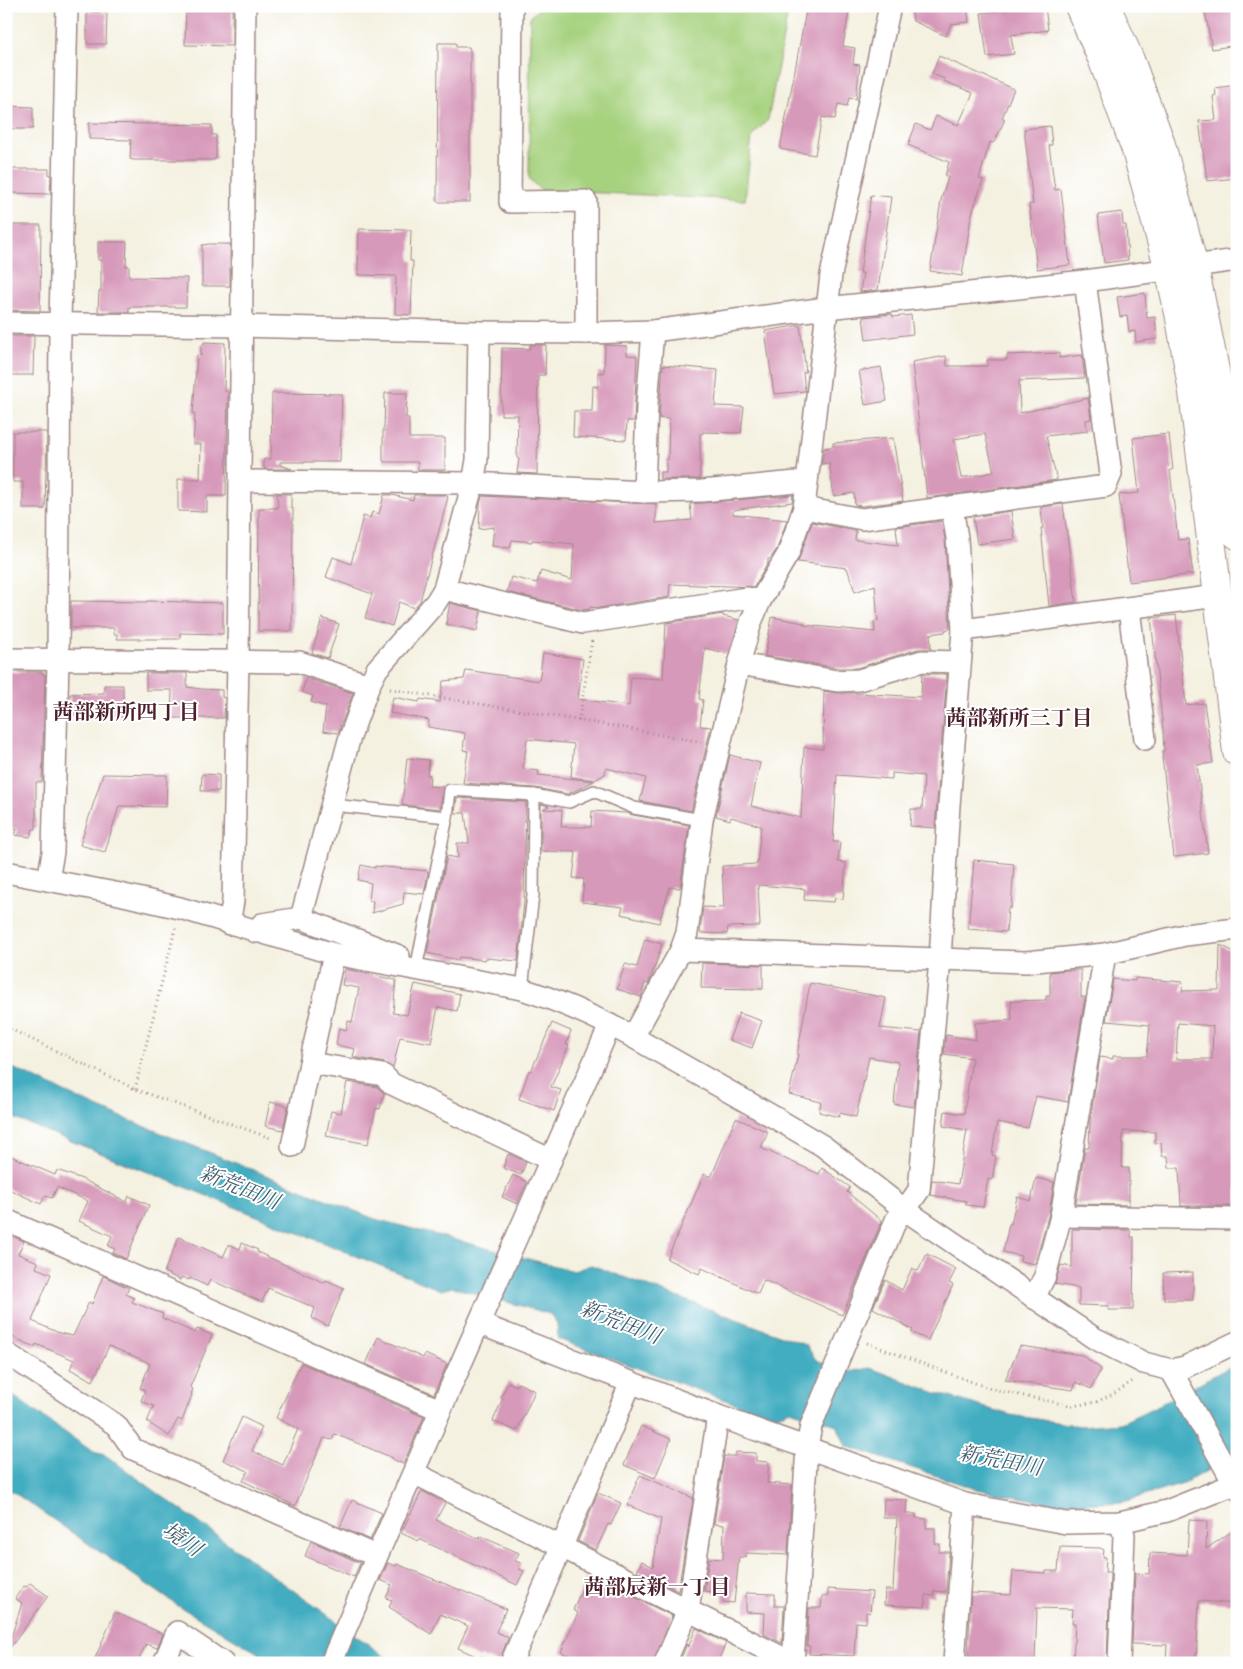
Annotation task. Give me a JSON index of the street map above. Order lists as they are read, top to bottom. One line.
{"districts":["茜部新所四丁目","茜部新所三丁目","茜部辰新一丁目"],"water":["新荒田川","境川"]}
